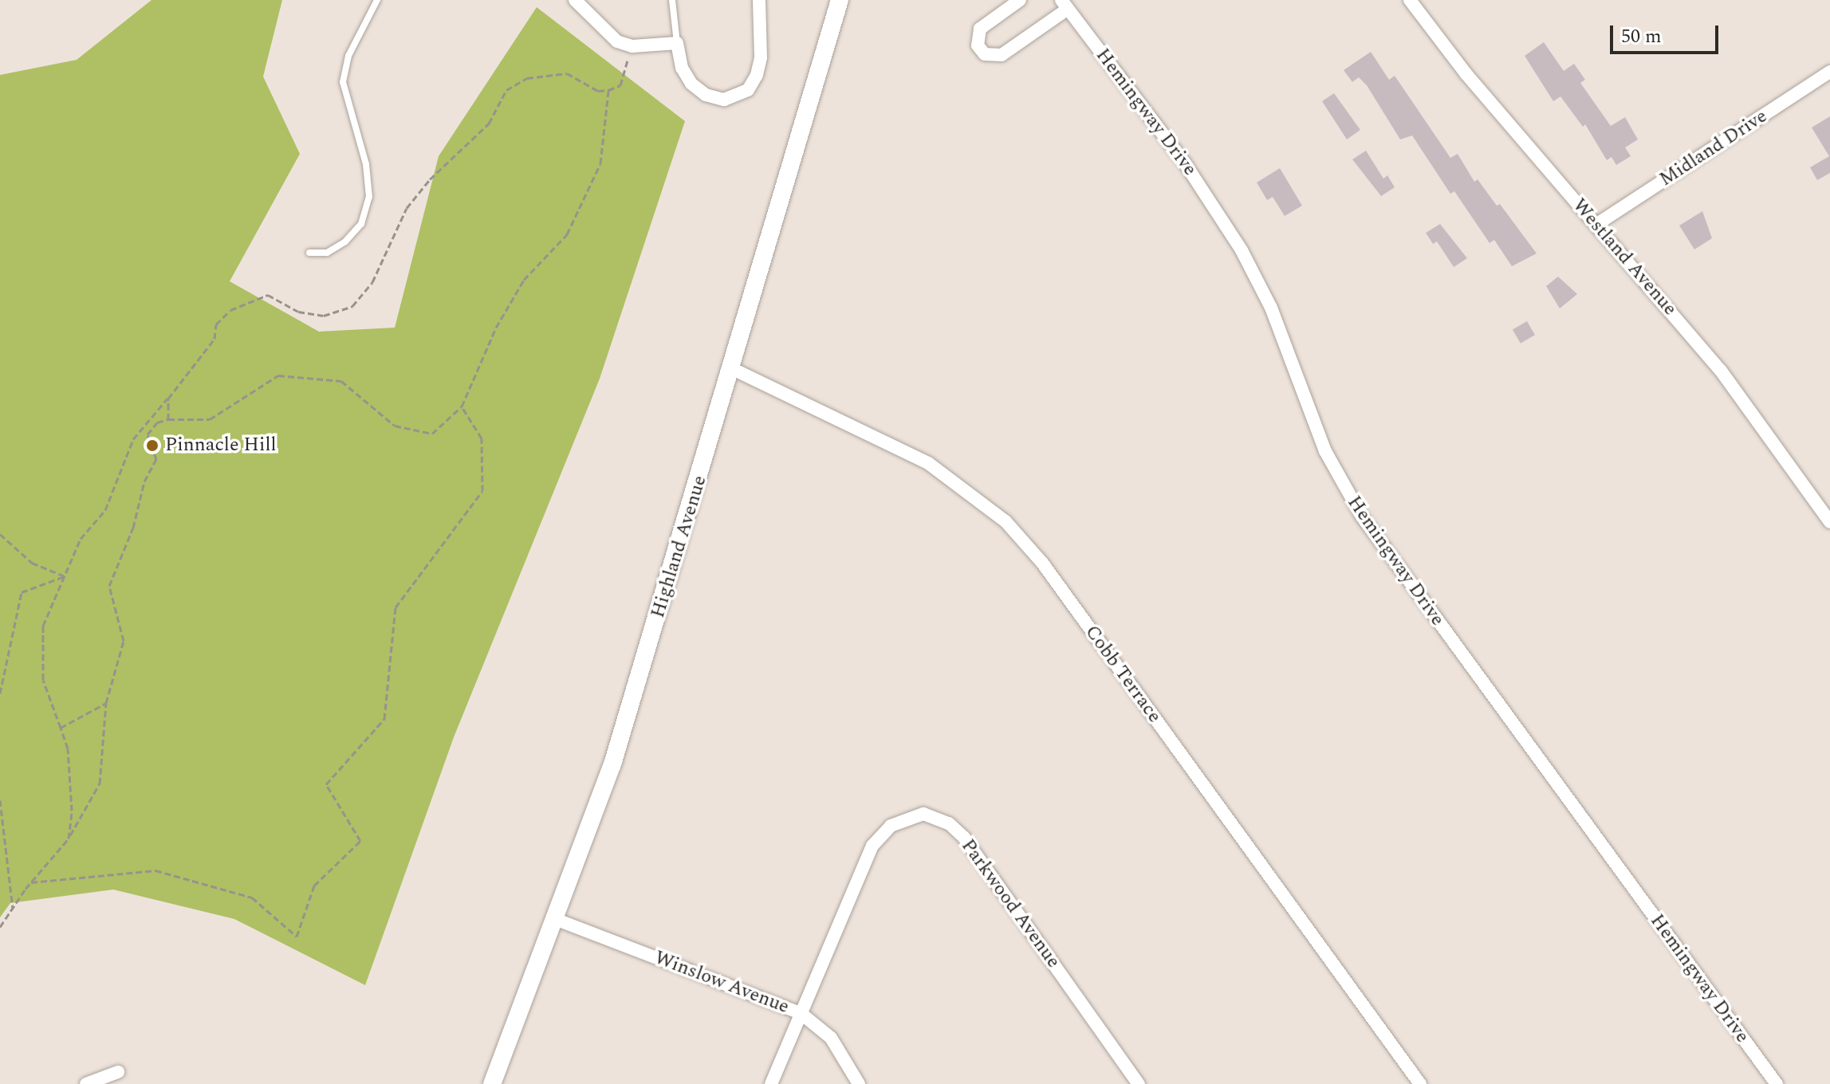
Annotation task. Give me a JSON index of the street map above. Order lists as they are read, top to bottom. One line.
{"streets":{"street":["Hemingway Drive","Midland Drive","Westland Avenue","Highland Avenue","Cobb Terrace","Parkwood Avenue","Winslow Avenue"]},"crossings":[["Midland Drive","Westland Avenue"],["Highland Avenue","Cobb Terrace"],["Highland Avenue","Winslow Avenue"],["Parkwood Avenue","Winslow Avenue"]],"places":["Pinnacle Hill"],"scale_bar":"50 m"}
